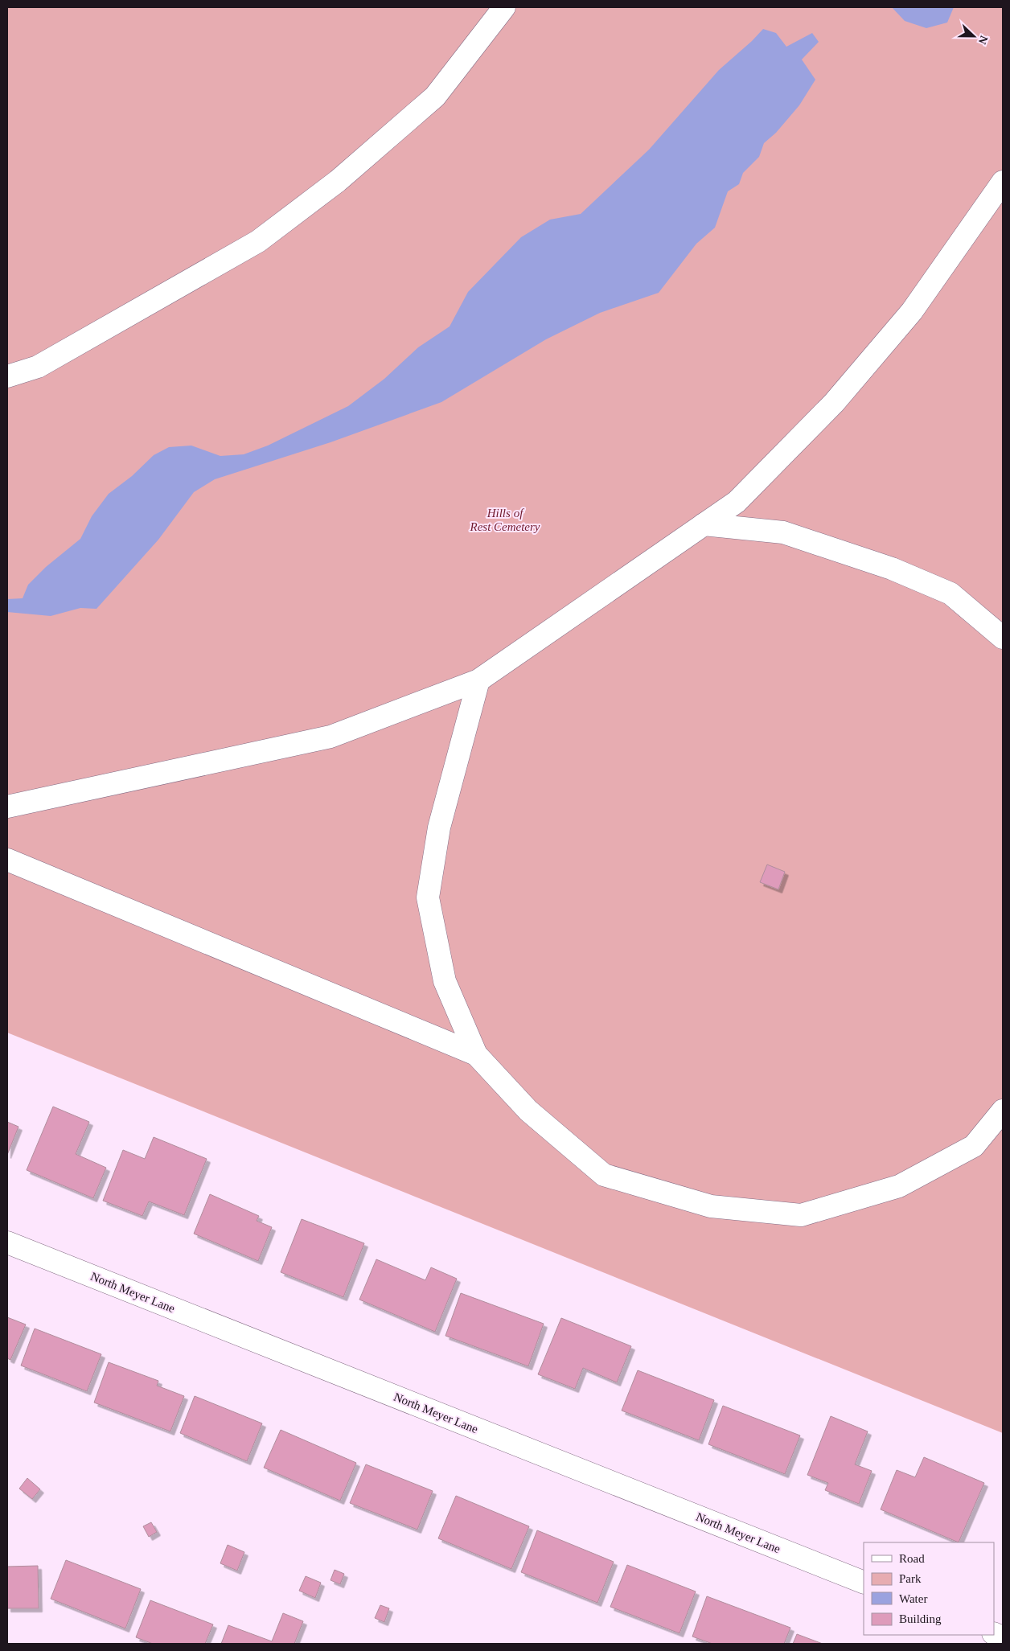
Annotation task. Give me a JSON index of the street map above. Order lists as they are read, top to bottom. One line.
{"streets":{"street":["North Meyer Lane"]},"parks":["Hills of Rest Cemetery"],"legend":["Road","Park","Water","Building"],"north":"right"}
